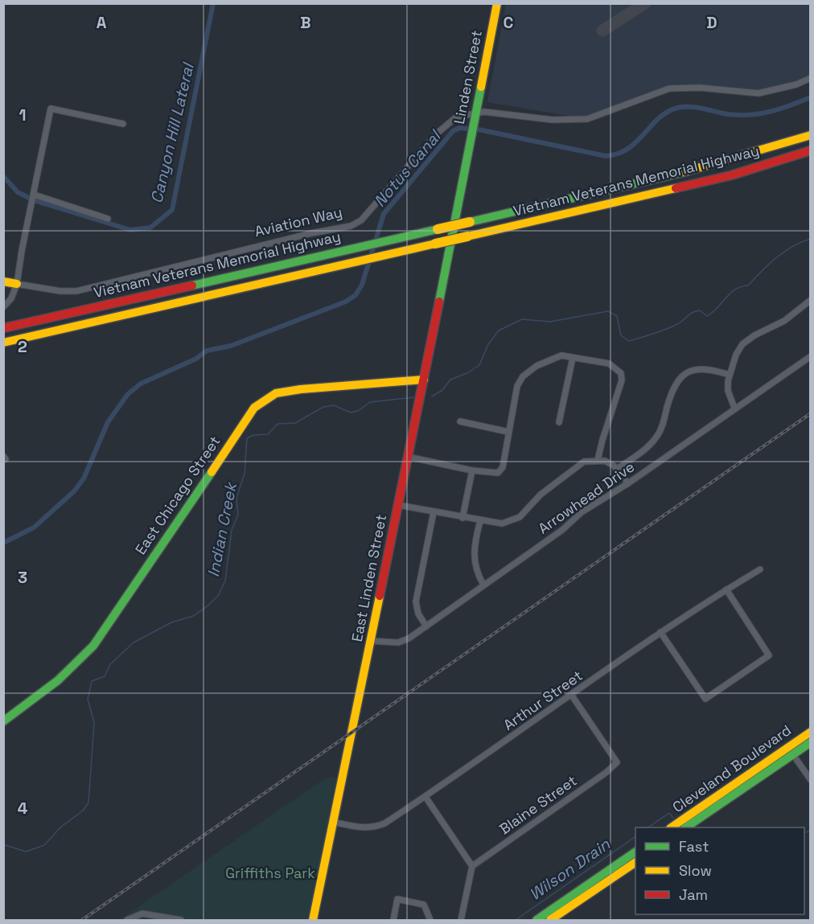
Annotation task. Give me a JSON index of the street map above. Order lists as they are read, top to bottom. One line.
{"streets":{"main road":["Linden Street","Vietnam Veterans Memorial Highway","Aviation Way","East Chicago Street","East Linden Street","Cleveland Boulevard"],"street":["Arrowhead Drive","Arthur Street","Blaine Street"]},"crossings":[["Linden Street","Aviation Way"],["Linden Street","East Linden Street"],["East Chicago Street","East Linden Street"],["Arrowhead Drive","East Linden Street"],["East Linden Street","Arthur Street"],["Arthur Street","Blaine Street"]],"water":["Canyon Hill Lateral","Notus Canal","Indian Creek","Wilson Drain"],"parks":["Griffiths Park"],"legend":["Fast","Slow","Jam"],"grid":{"columns":["A","B","C","D"],"rows":["1","2","3","4"]}}
